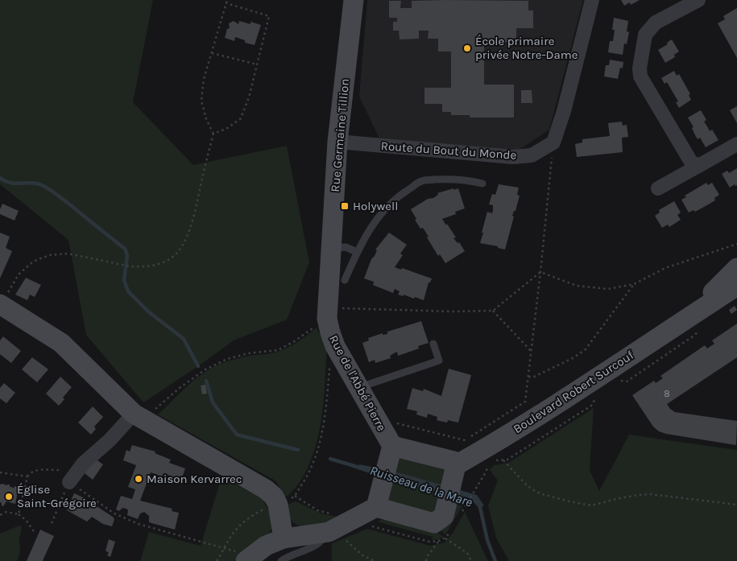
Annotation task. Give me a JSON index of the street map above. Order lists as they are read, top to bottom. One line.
{"streets":{"street":["Rue Germaine Tillion","Route du Bout du Monde","Rue de l'Abbé Pierre","Boulevard Robert Surcouf"]},"crossings":[["Rue Germaine Tillion","Route du Bout du Monde"],["Rue Germaine Tillion","Rue de l'Abbé Pierre"]],"water":["Ruisseau de la Mare"],"places":{"other":["École primaire privée Notre-Dame","Maison Kervarrec","Église Saint-Grégoire"],"transit":["Holywell"]},"house_numbers":["8"]}
